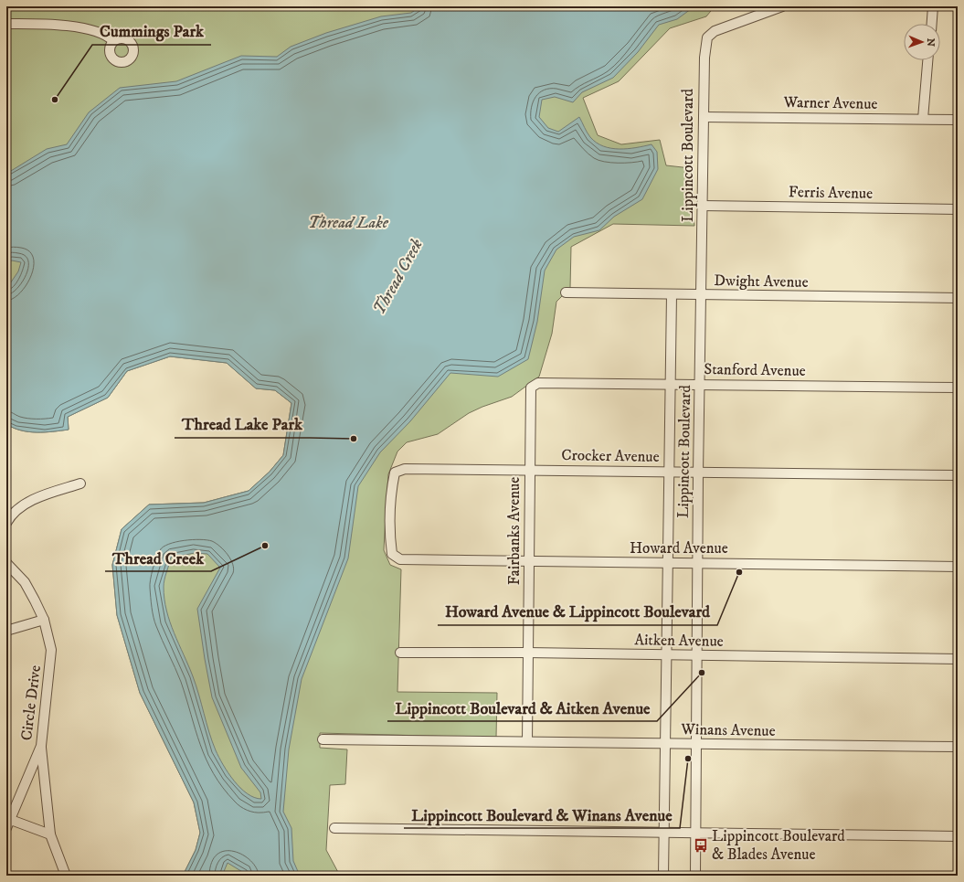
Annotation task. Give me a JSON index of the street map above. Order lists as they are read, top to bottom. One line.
{"streets":{"street":["Warner Avenue","Lippincott Boulevard","Ferris Avenue","Dwight Avenue","Stanford Avenue","Crocker Avenue","Fairbanks Avenue","Howard Avenue","Aitken Avenue","Circle Drive","Winans Avenue"]},"crossings":[["Warner Avenue","Lippincott Boulevard"],["Lippincott Boulevard","Ferris Avenue"],["Lippincott Boulevard","Dwight Avenue"],["Lippincott Boulevard","Stanford Avenue"],["Lippincott Boulevard","Crocker Avenue"],["Lippincott Boulevard","Howard Avenue"],["Lippincott Boulevard","Aitken Avenue"],["Lippincott Boulevard","Winans Avenue"],["Stanford Avenue","Fairbanks Avenue"],["Crocker Avenue","Fairbanks Avenue"],["Crocker Avenue","Howard Avenue"],["Fairbanks Avenue","Howard Avenue"],["Fairbanks Avenue","Aitken Avenue"],["Fairbanks Avenue","Winans Avenue"]],"water":["Thread Lake","Thread Creek"],"places":{"other":["Cummings Park","Thread Lake Park","Thread Creek","Howard Avenue & Lippincott Boulevard","Lippincott Boulevard & Aitken Avenue","Lippincott Boulevard & Winans Avenue"],"bus stop":["Lippincott Boulevard & Blades Avenue"]},"north":"right"}
